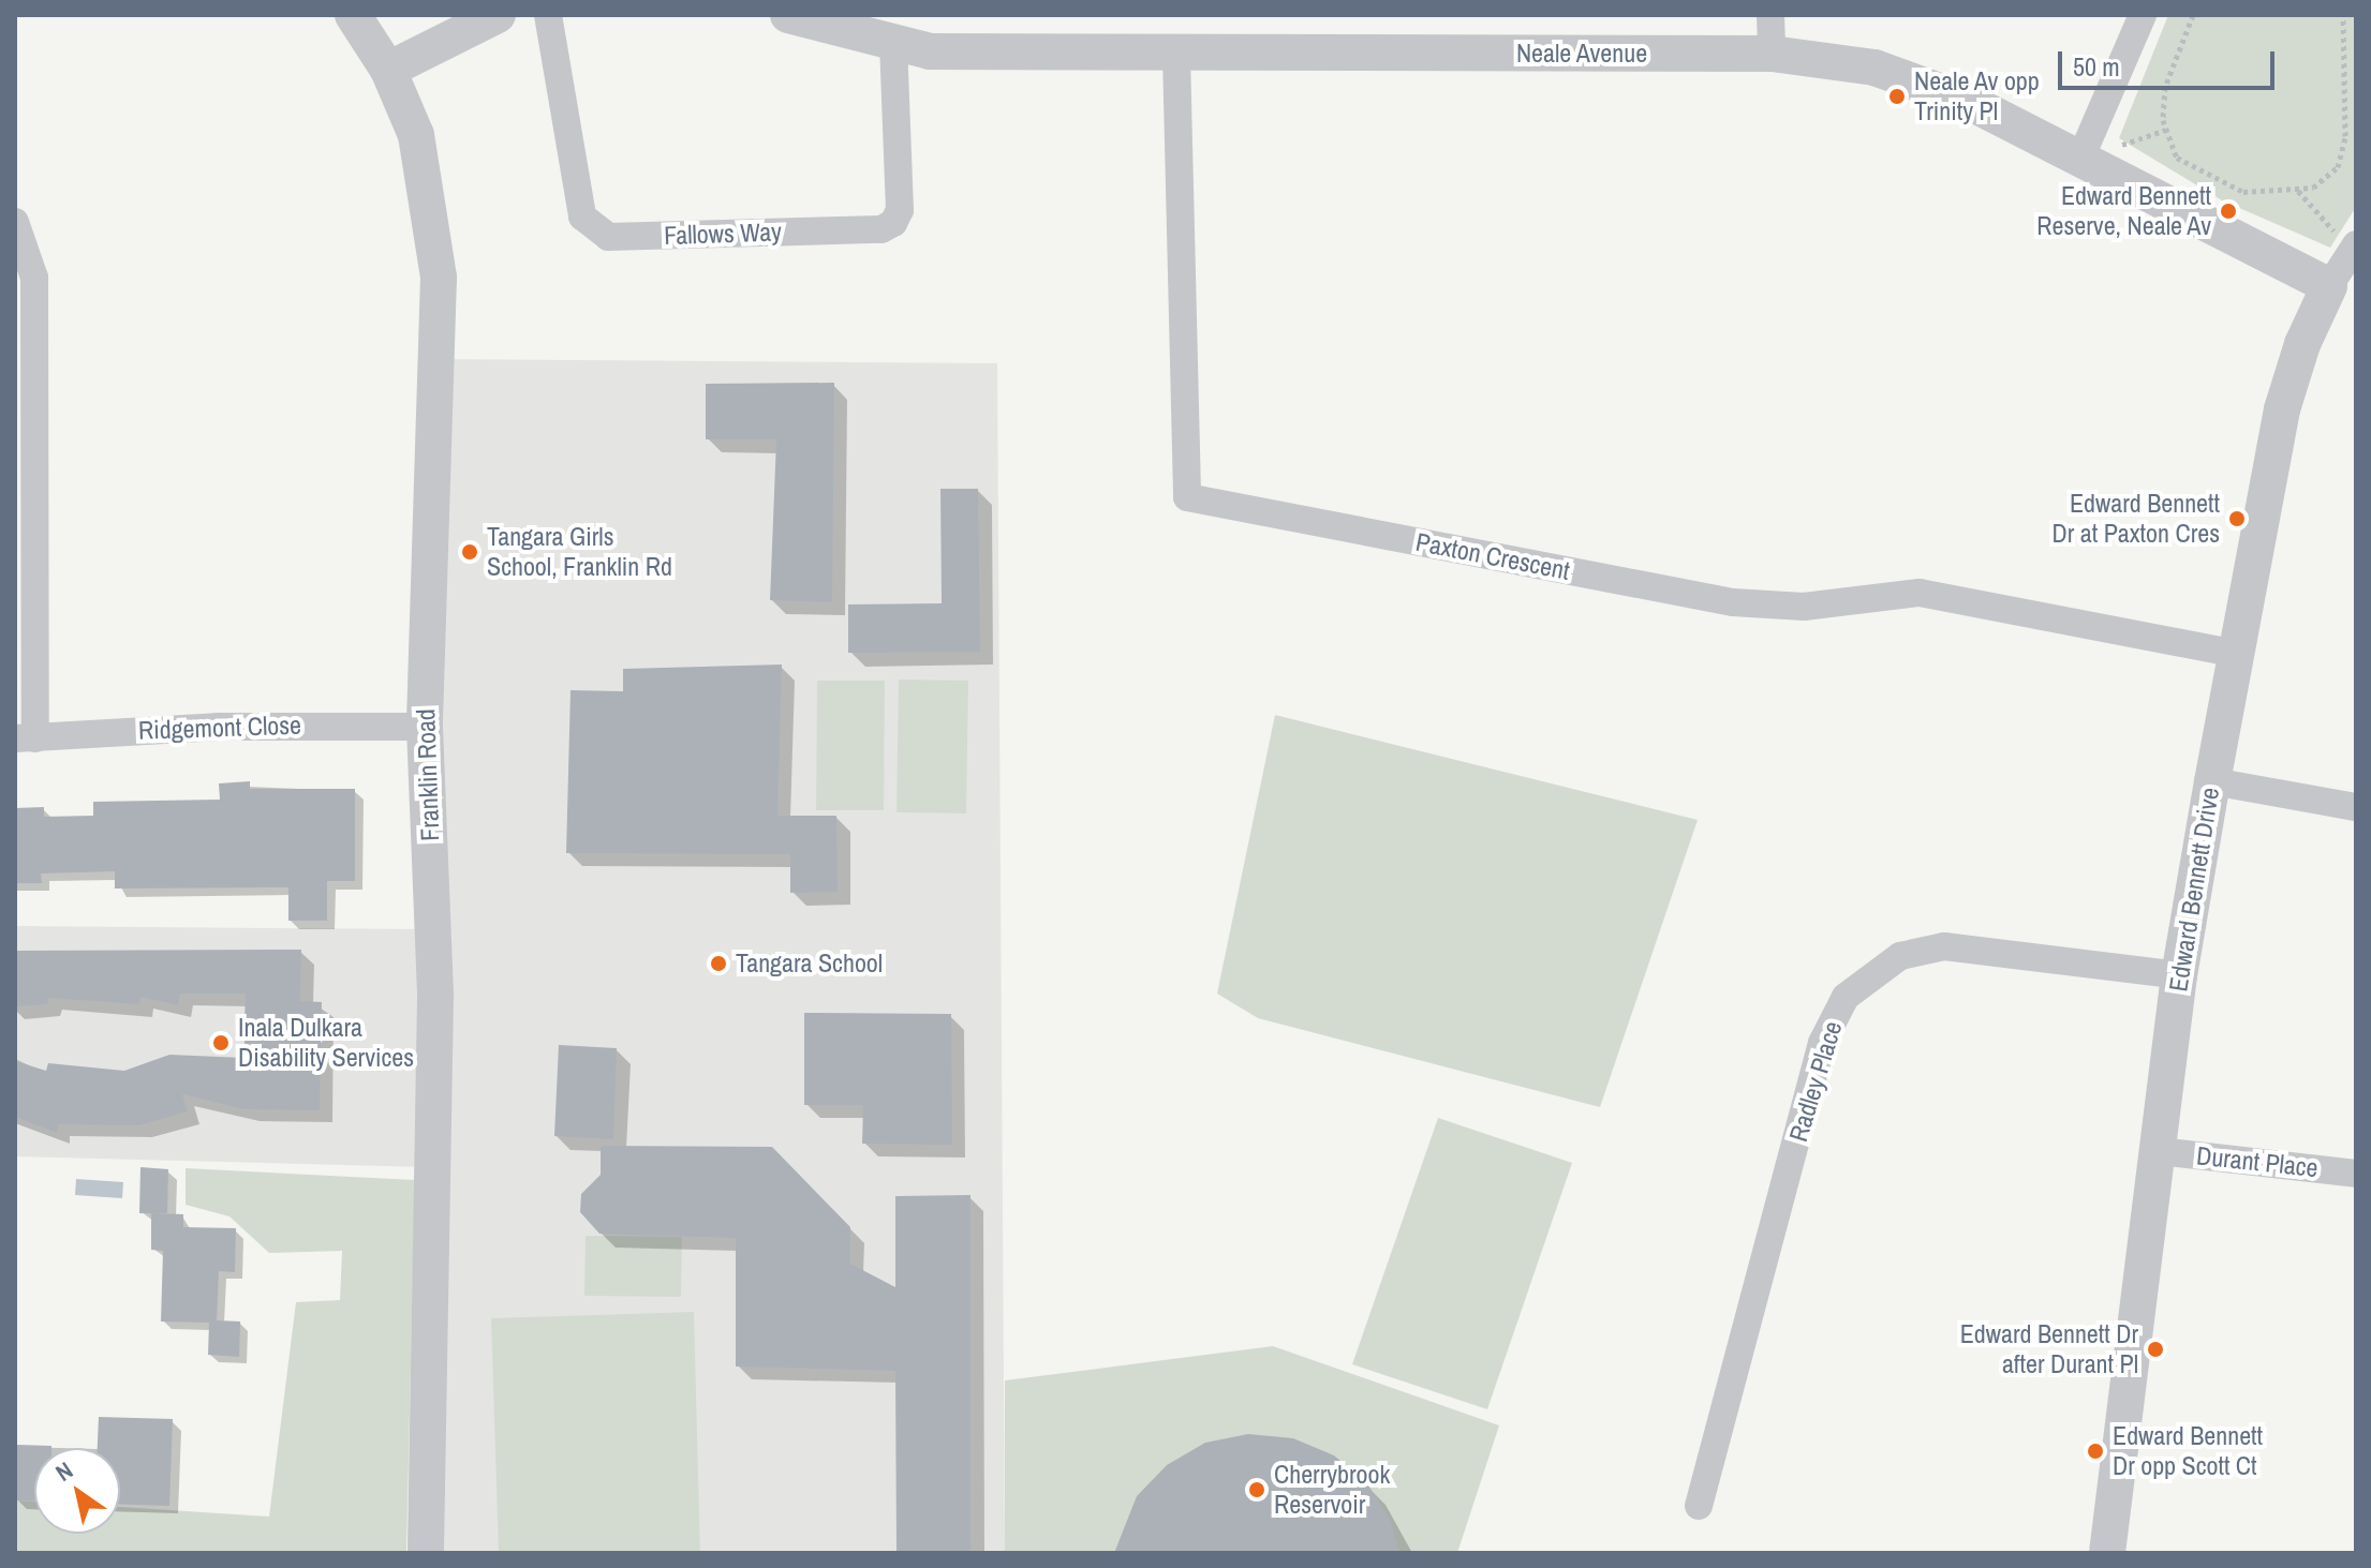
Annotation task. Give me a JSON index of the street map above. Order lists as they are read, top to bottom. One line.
{"streets":{"street":["Neale Avenue","Fallows Way","Paxton Crescent","Ridgemont Close","Franklin Road","Edward Bennett Drive","Radley Place","Durant Place"]},"crossings":[["Neale Avenue","Fallows Way"],["Neale Avenue","Paxton Crescent"],["Neale Avenue","Edward Bennett Drive"],["Paxton Crescent","Edward Bennett Drive"],["Ridgemont Close","Franklin Road"],["Edward Bennett Drive","Radley Place"],["Edward Bennett Drive","Durant Place"]],"places":["Neale Av opp Trinity Pl","Edward Bennett Reserve, Neale Av","Edward Bennett Dr at Paxton Cres","Tangara Girls School, Franklin Rd","Tangara School","Inala Dulkara Disability Services","Edward Bennett Dr after Durant Pl","Edward Bennett Dr opp Scott Ct","Cherrybrook Reservoir"],"scale_bar":"50 m","north":"top left"}
